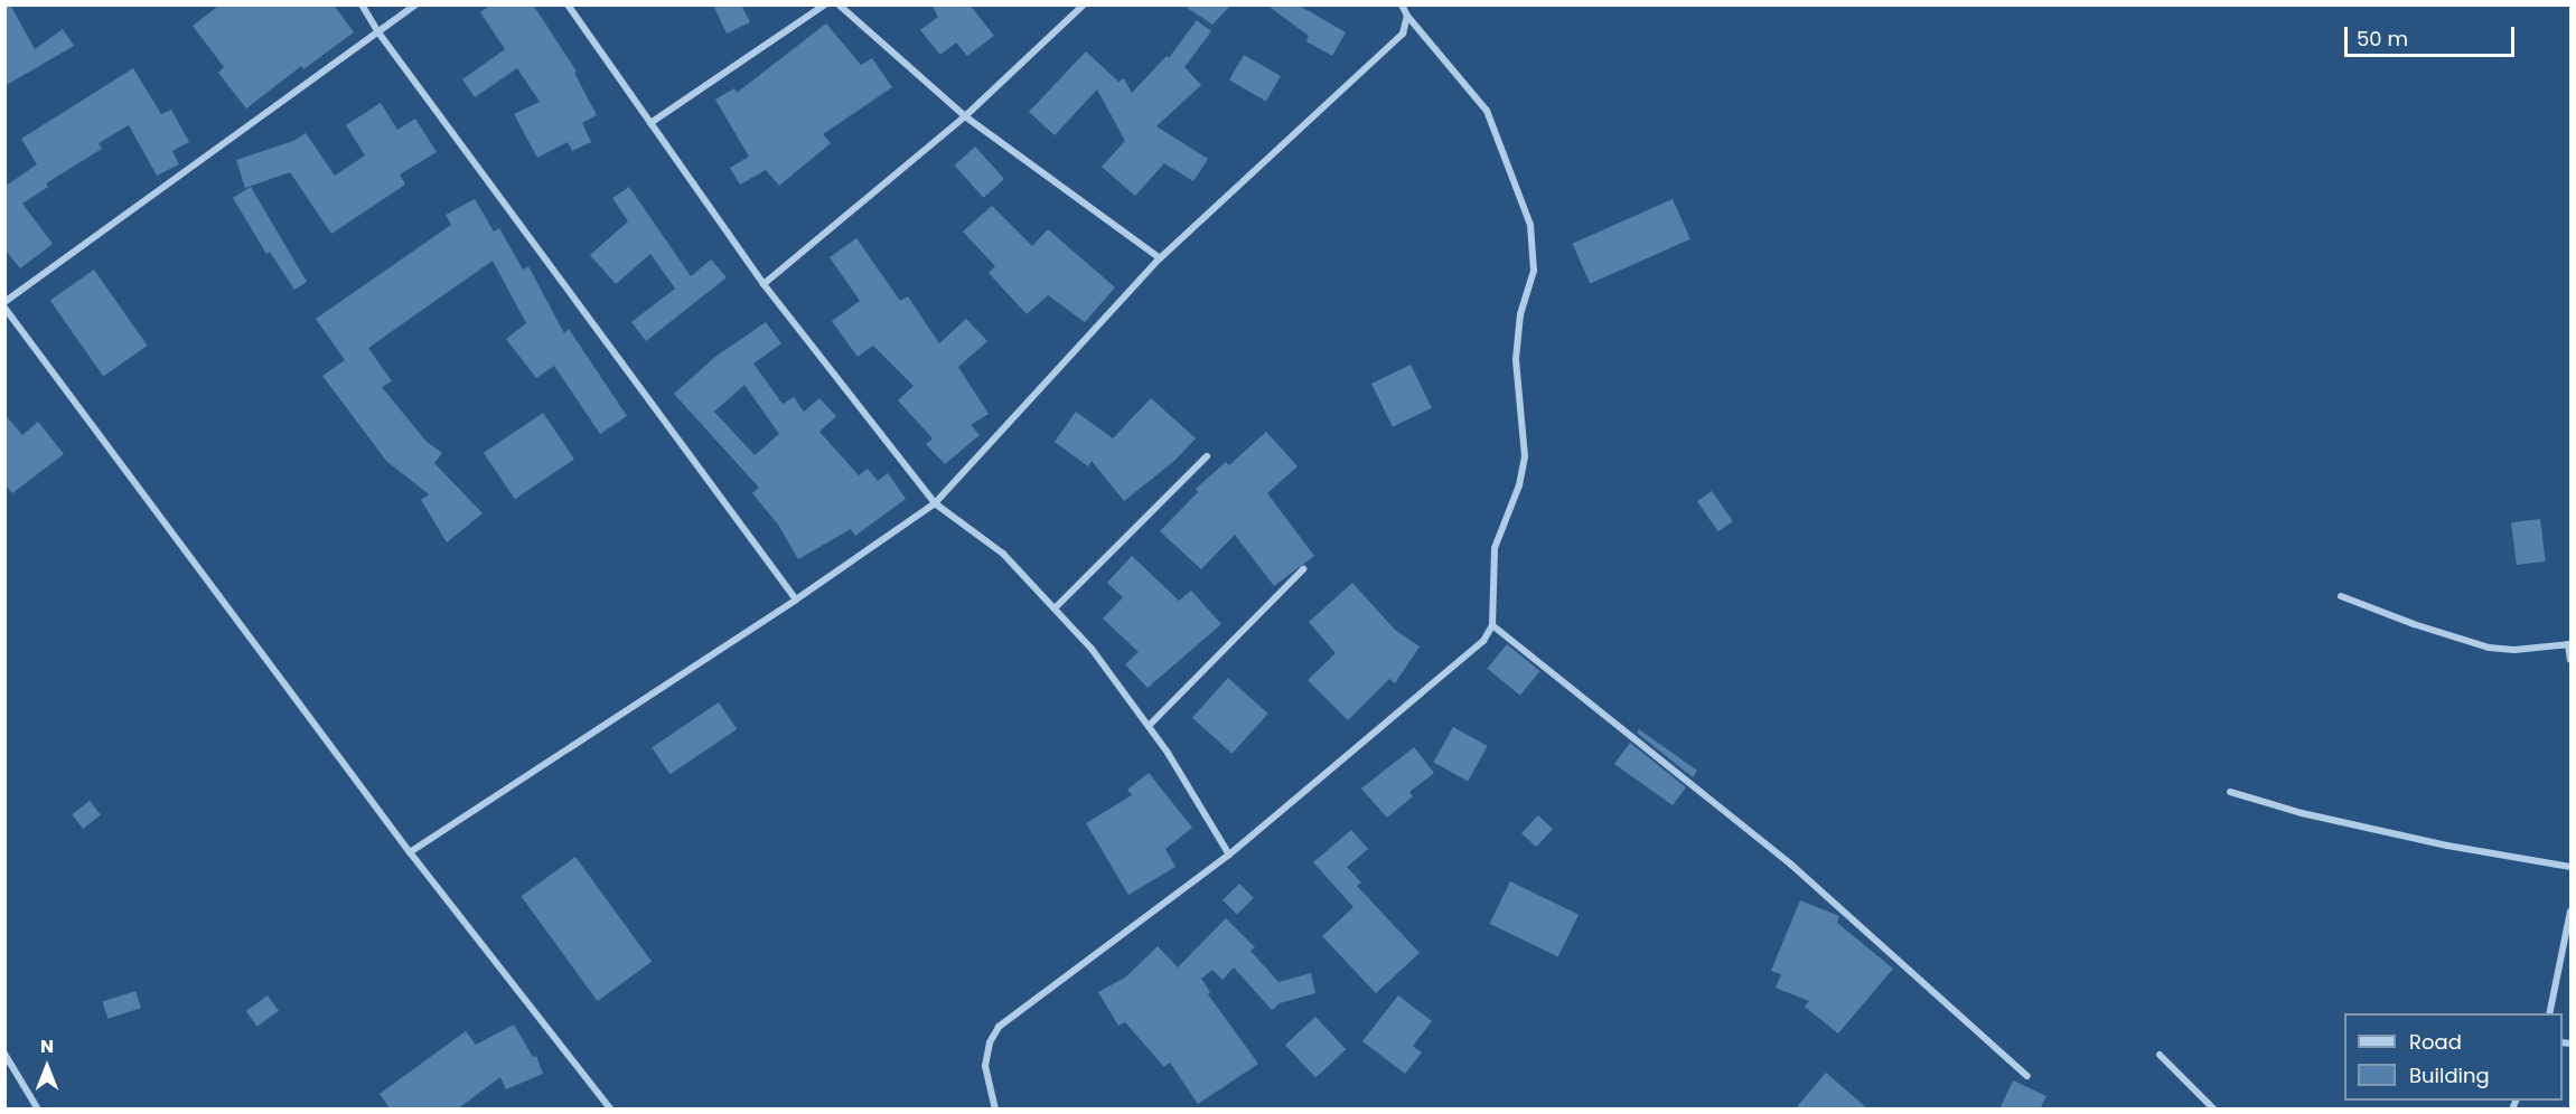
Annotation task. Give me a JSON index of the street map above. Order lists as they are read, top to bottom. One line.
{"legend":["Road","Building"],"scale_bar":"50 m","north":"top"}
